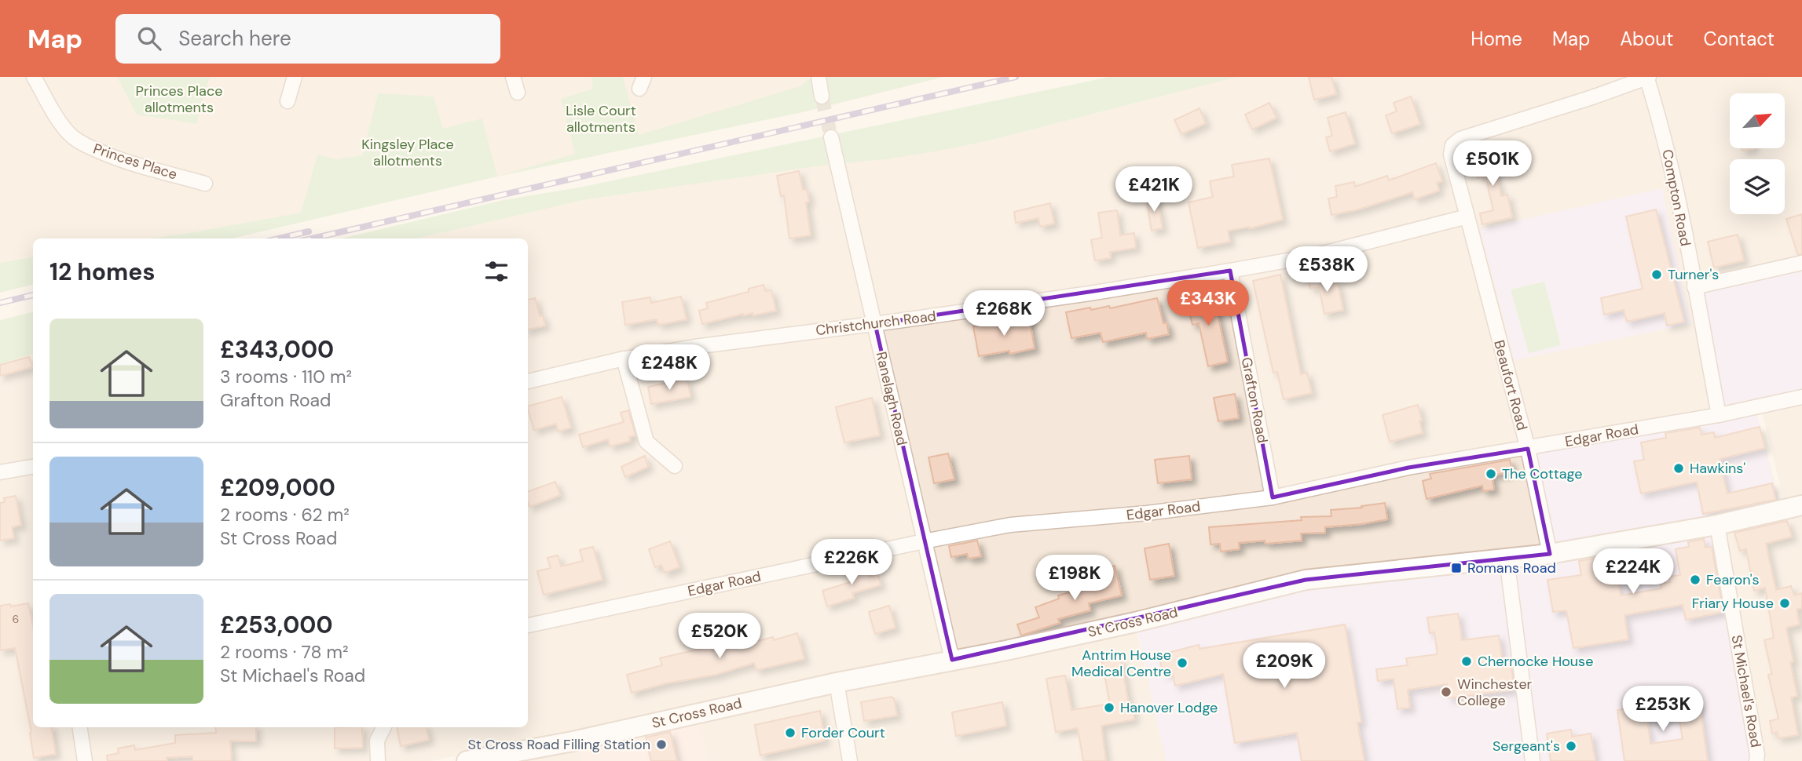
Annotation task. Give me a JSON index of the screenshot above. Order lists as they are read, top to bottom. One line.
{"streets":{"main road":["St Cross Road"],"street":["Princes Place","Compton Road","Christchurch Road","Beaufort Road","Ranelagh Road","Grafton Road","Edgar Road","St Michael's Road"]},"crossings":[["Compton Road","Edgar Road"],["Christchurch Road","Beaufort Road"],["Christchurch Road","Ranelagh Road"],["Christchurch Road","Grafton Road"],["Beaufort Road","Edgar Road"],["Beaufort Road","St Cross Road"],["Ranelagh Road","Edgar Road"],["Ranelagh Road","St Cross Road"],["Grafton Road","Edgar Road"],["St Cross Road","St Michael's Road"]],"parks":["Princes Place allotments","Lisle Court allotments","Kingsley Place allotments"],"places":{"other":["Turner's","Hawkins'","The Cottage","Fearon's","Friary House","Chernocke House","Antrim House Medical Centre","Winchester College","Hanover Lodge","Forder Court","St Cross Road Filling Station","Sergeant's"],"transit":["Romans Road"]},"house_numbers":["6"],"north":"top right","page":{"header":"Map","search":"Search here","nav":["Home","Map","About","Contact"],"price":["£501K","£421K","£538K","£343K","£268K","£248K","£226K","£224K","£198K","£520K","£209K","£253K"],"heading":"12 homes","list":[{"name":"£343,000","note":"3 rooms · 110 m² · Grafton Road"},{"name":"£209,000","note":"2 rooms · 62 m² · St Cross Road"},{"name":"£253,000","note":"2 rooms · 78 m² · St Michael's Road"}]}}
